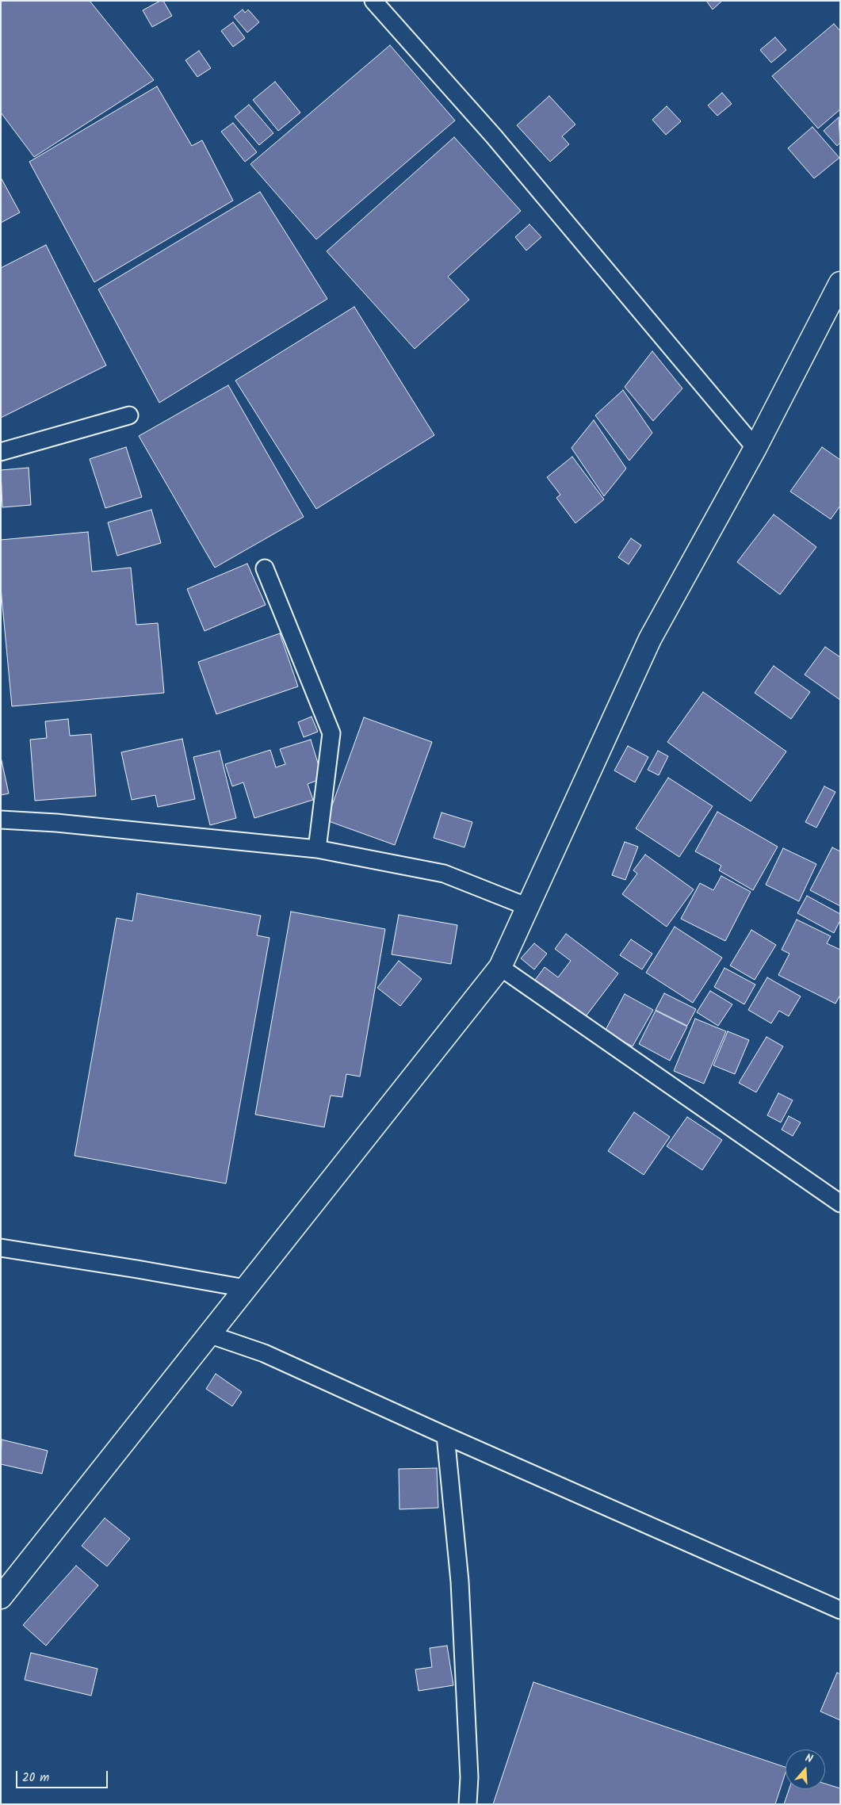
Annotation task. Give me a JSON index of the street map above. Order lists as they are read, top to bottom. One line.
{"scale_bar":"20 m","north":"top"}
